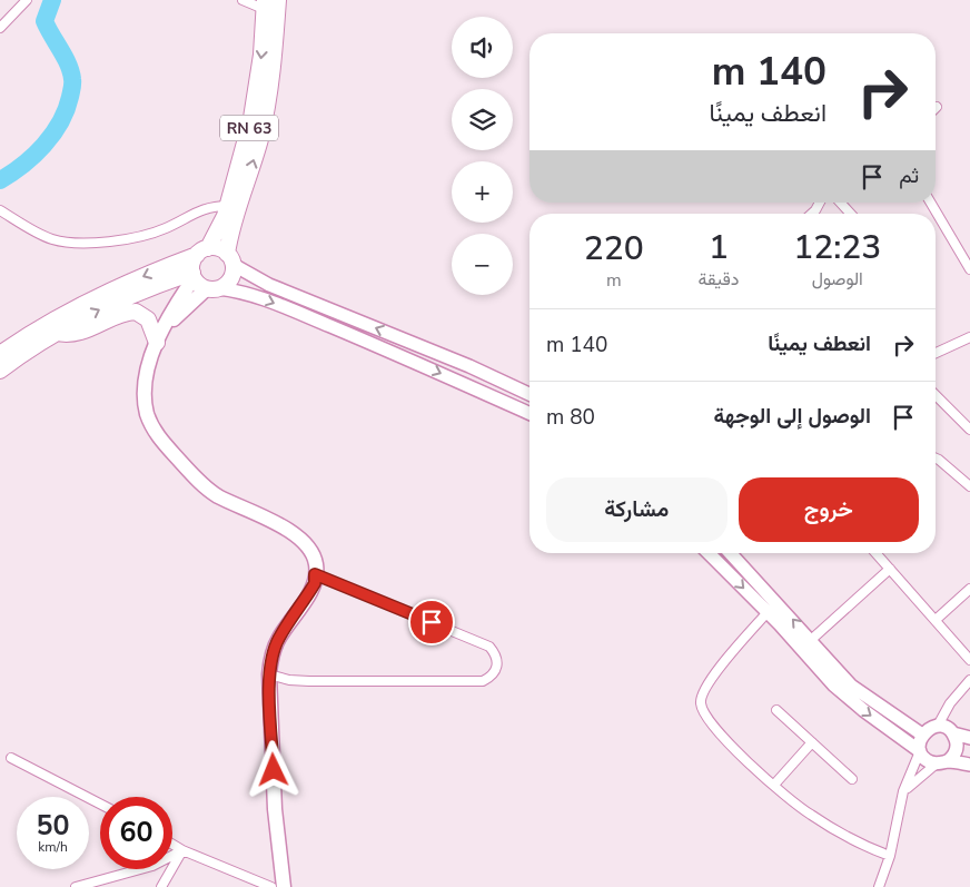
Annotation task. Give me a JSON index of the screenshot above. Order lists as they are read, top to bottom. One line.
{"streets":{"highway":["RN 63"]},"page":{"map_buttons":["+","−"],"turn":["140 m","انعطف يمينًا"],"then":"ثم","eta":["12:23","الوصول","1","دقيقة","220","m"],"list":[{"name":"انعطف يمينًا","value":"140 m"},{"name":"الوصول إلى الوجهة","value":"80 m"}],"buttons":["خروج","مشاركة"],"speed":"50 km/h","limit":"60"}}
